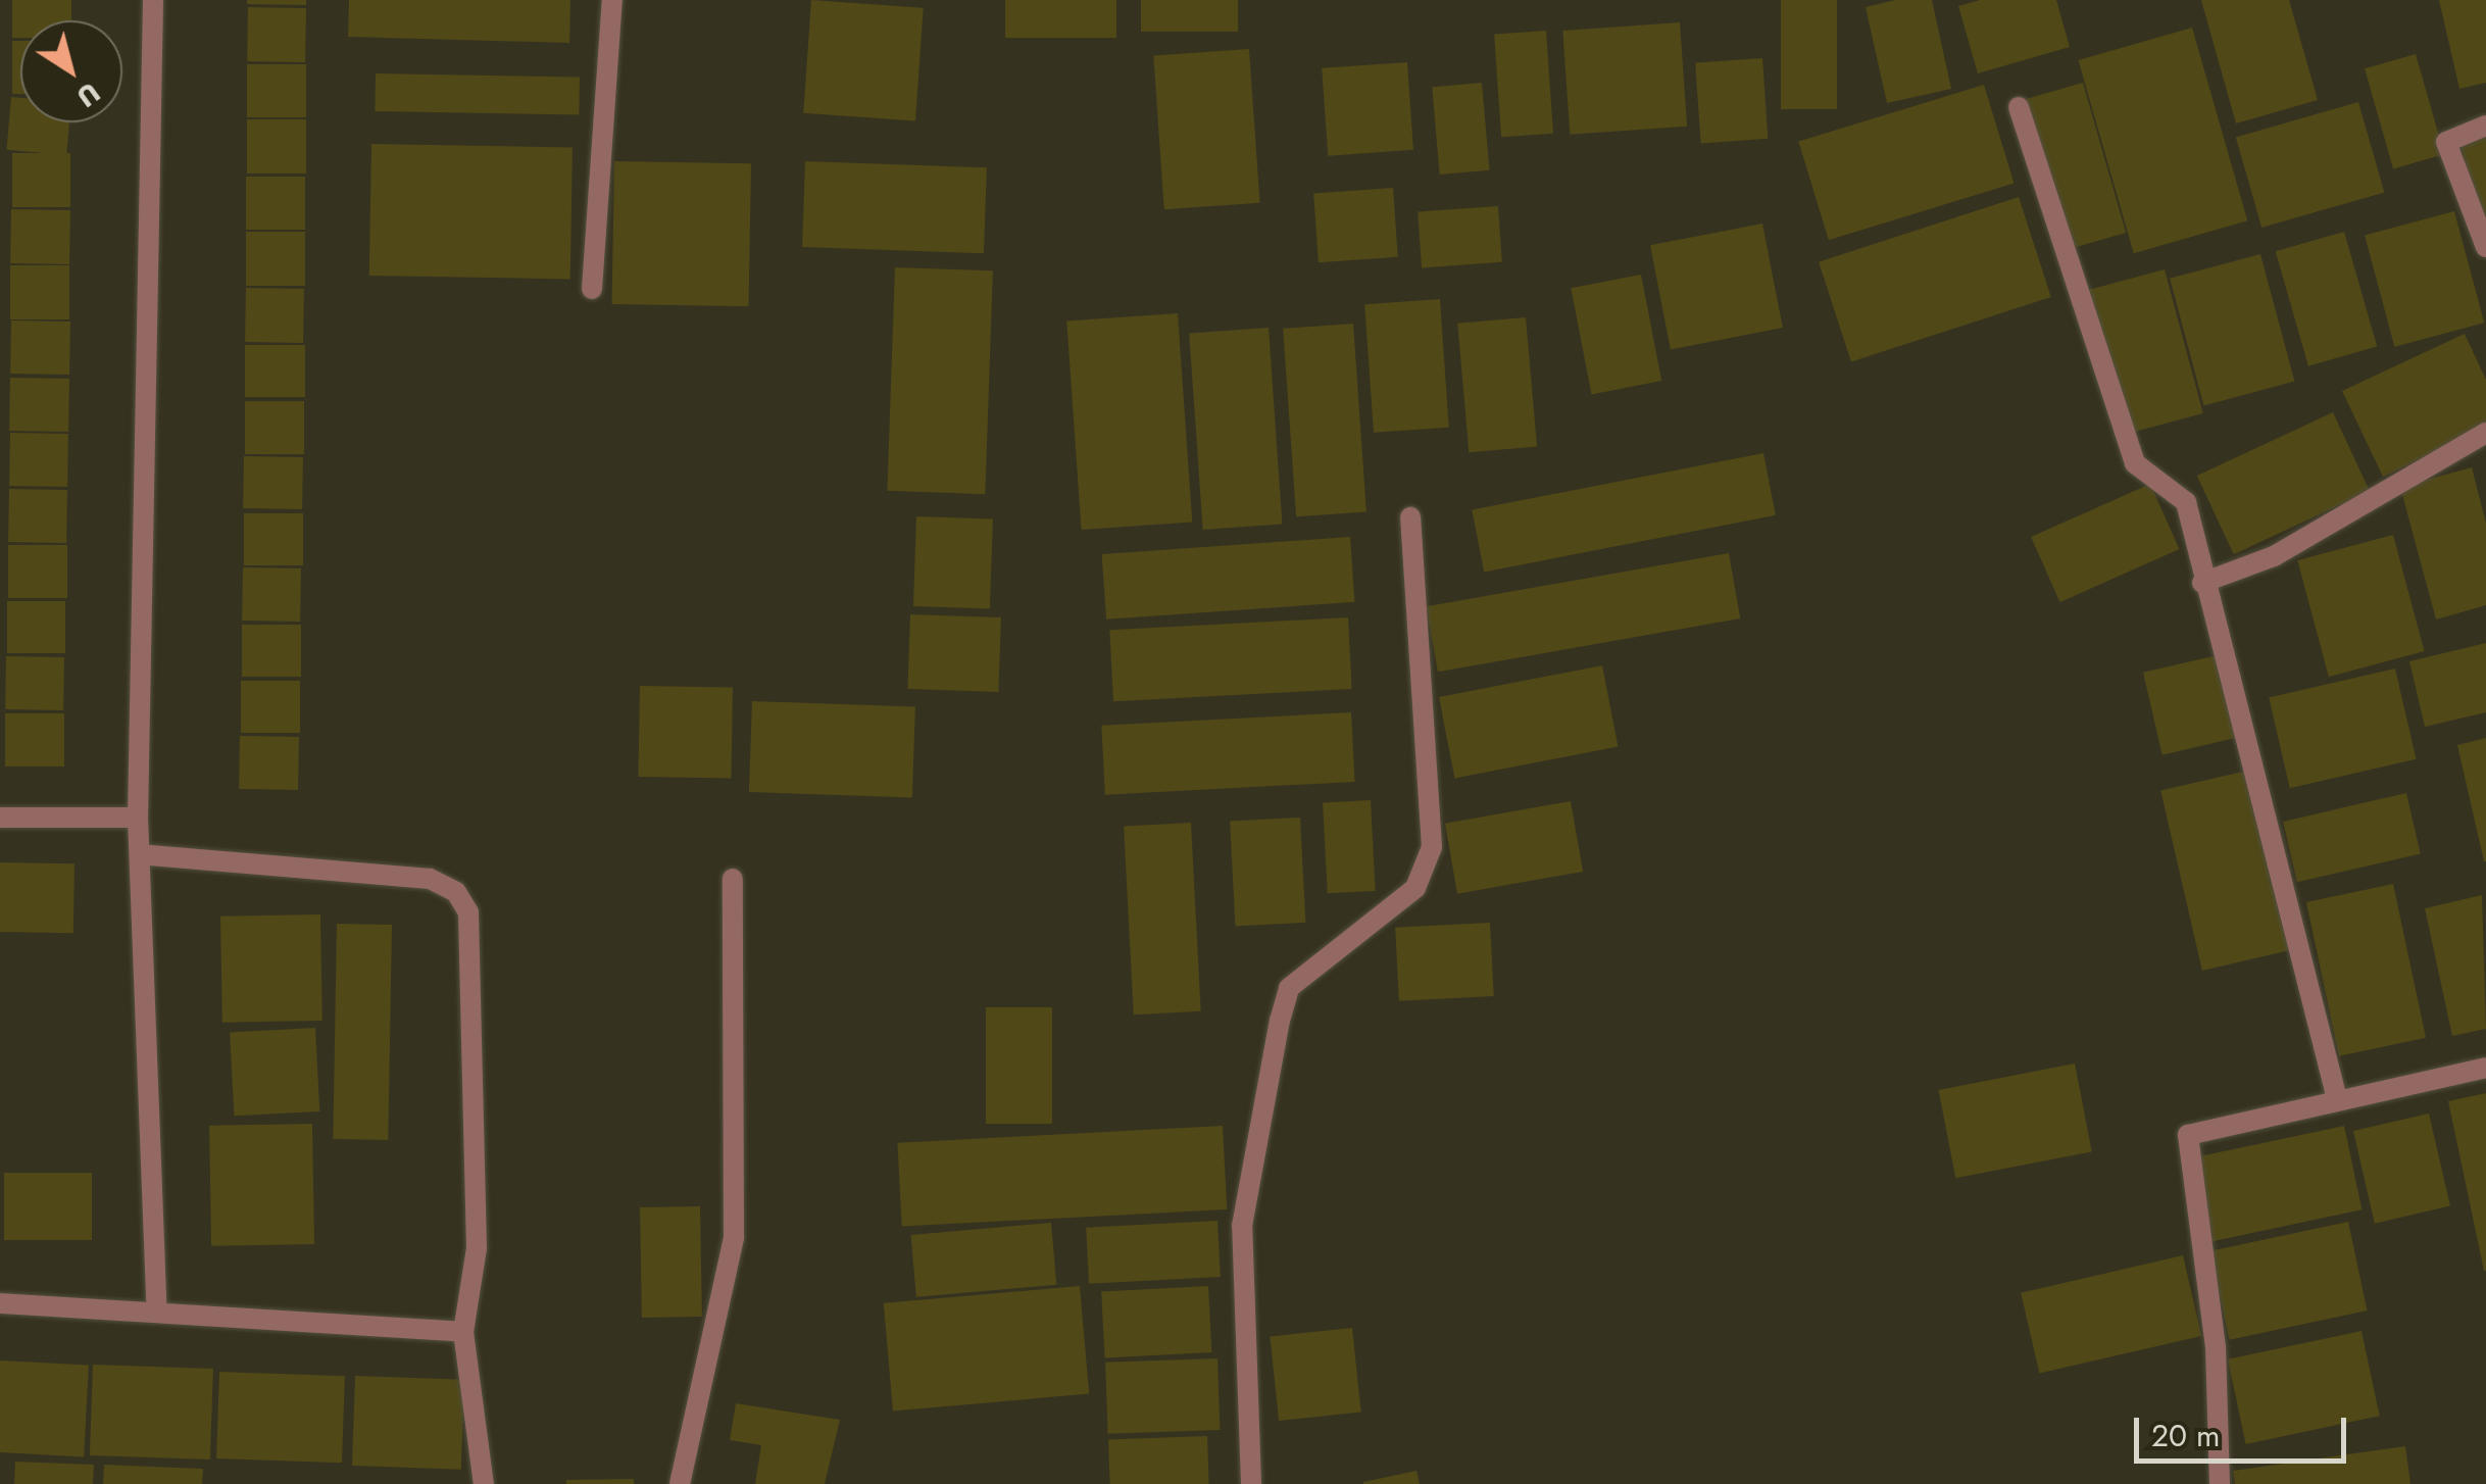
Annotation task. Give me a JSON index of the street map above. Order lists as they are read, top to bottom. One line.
{"scale_bar":"20 m","north":"bottom right"}
